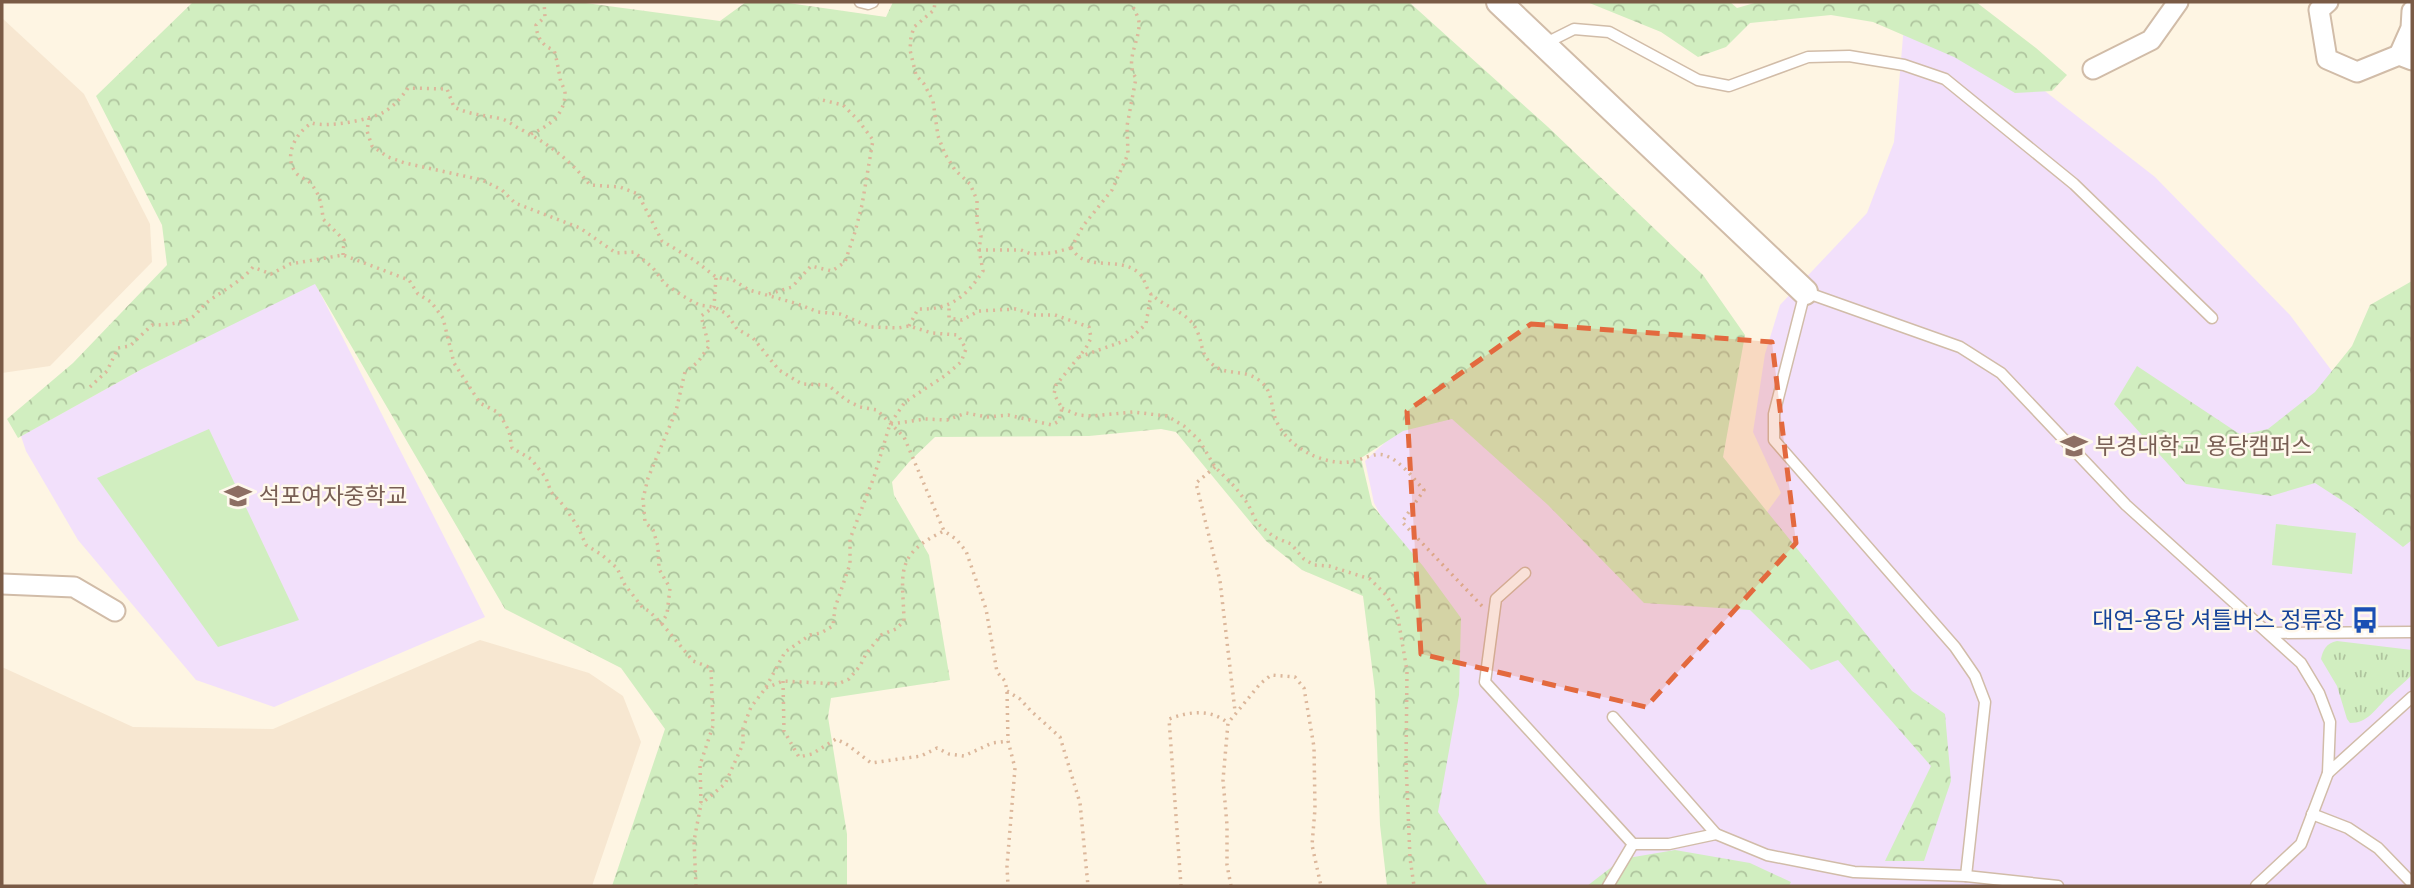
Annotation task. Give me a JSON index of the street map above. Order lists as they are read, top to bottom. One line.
{"places":{"school or university":["부경대학교 용당캠퍼스","석포여자중학교"],"bus stop":["대연-용당 셔틀버스 정류장"]}}
